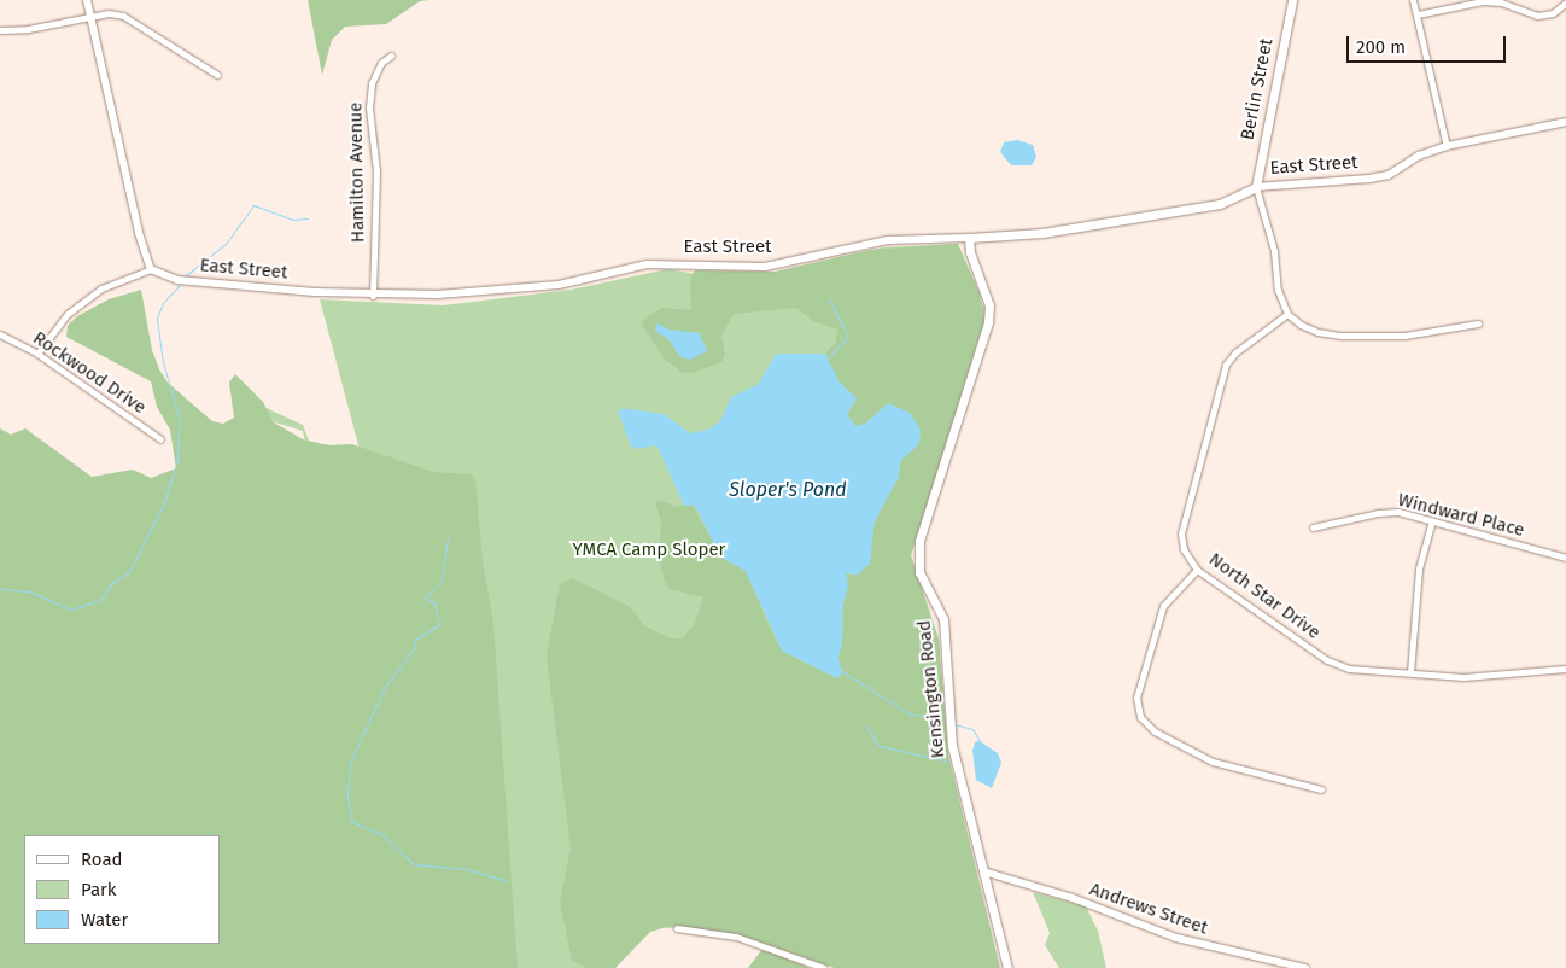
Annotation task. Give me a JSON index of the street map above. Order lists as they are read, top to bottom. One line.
{"streets":{"main road":["Berlin Street","East Street","Kensington Road"],"street":["Hamilton Avenue","Rockwood Drive","Windward Place","North Star Drive","Andrews Street"]},"crossings":[["Berlin Street","East Street"],["East Street","Hamilton Avenue"],["East Street","Kensington Road"],["Kensington Road","Andrews Street"]],"water":["Sloper's Pond"],"parks":["YMCA Camp Sloper"],"legend":["Road","Park","Water"],"scale_bar":"200 m"}
